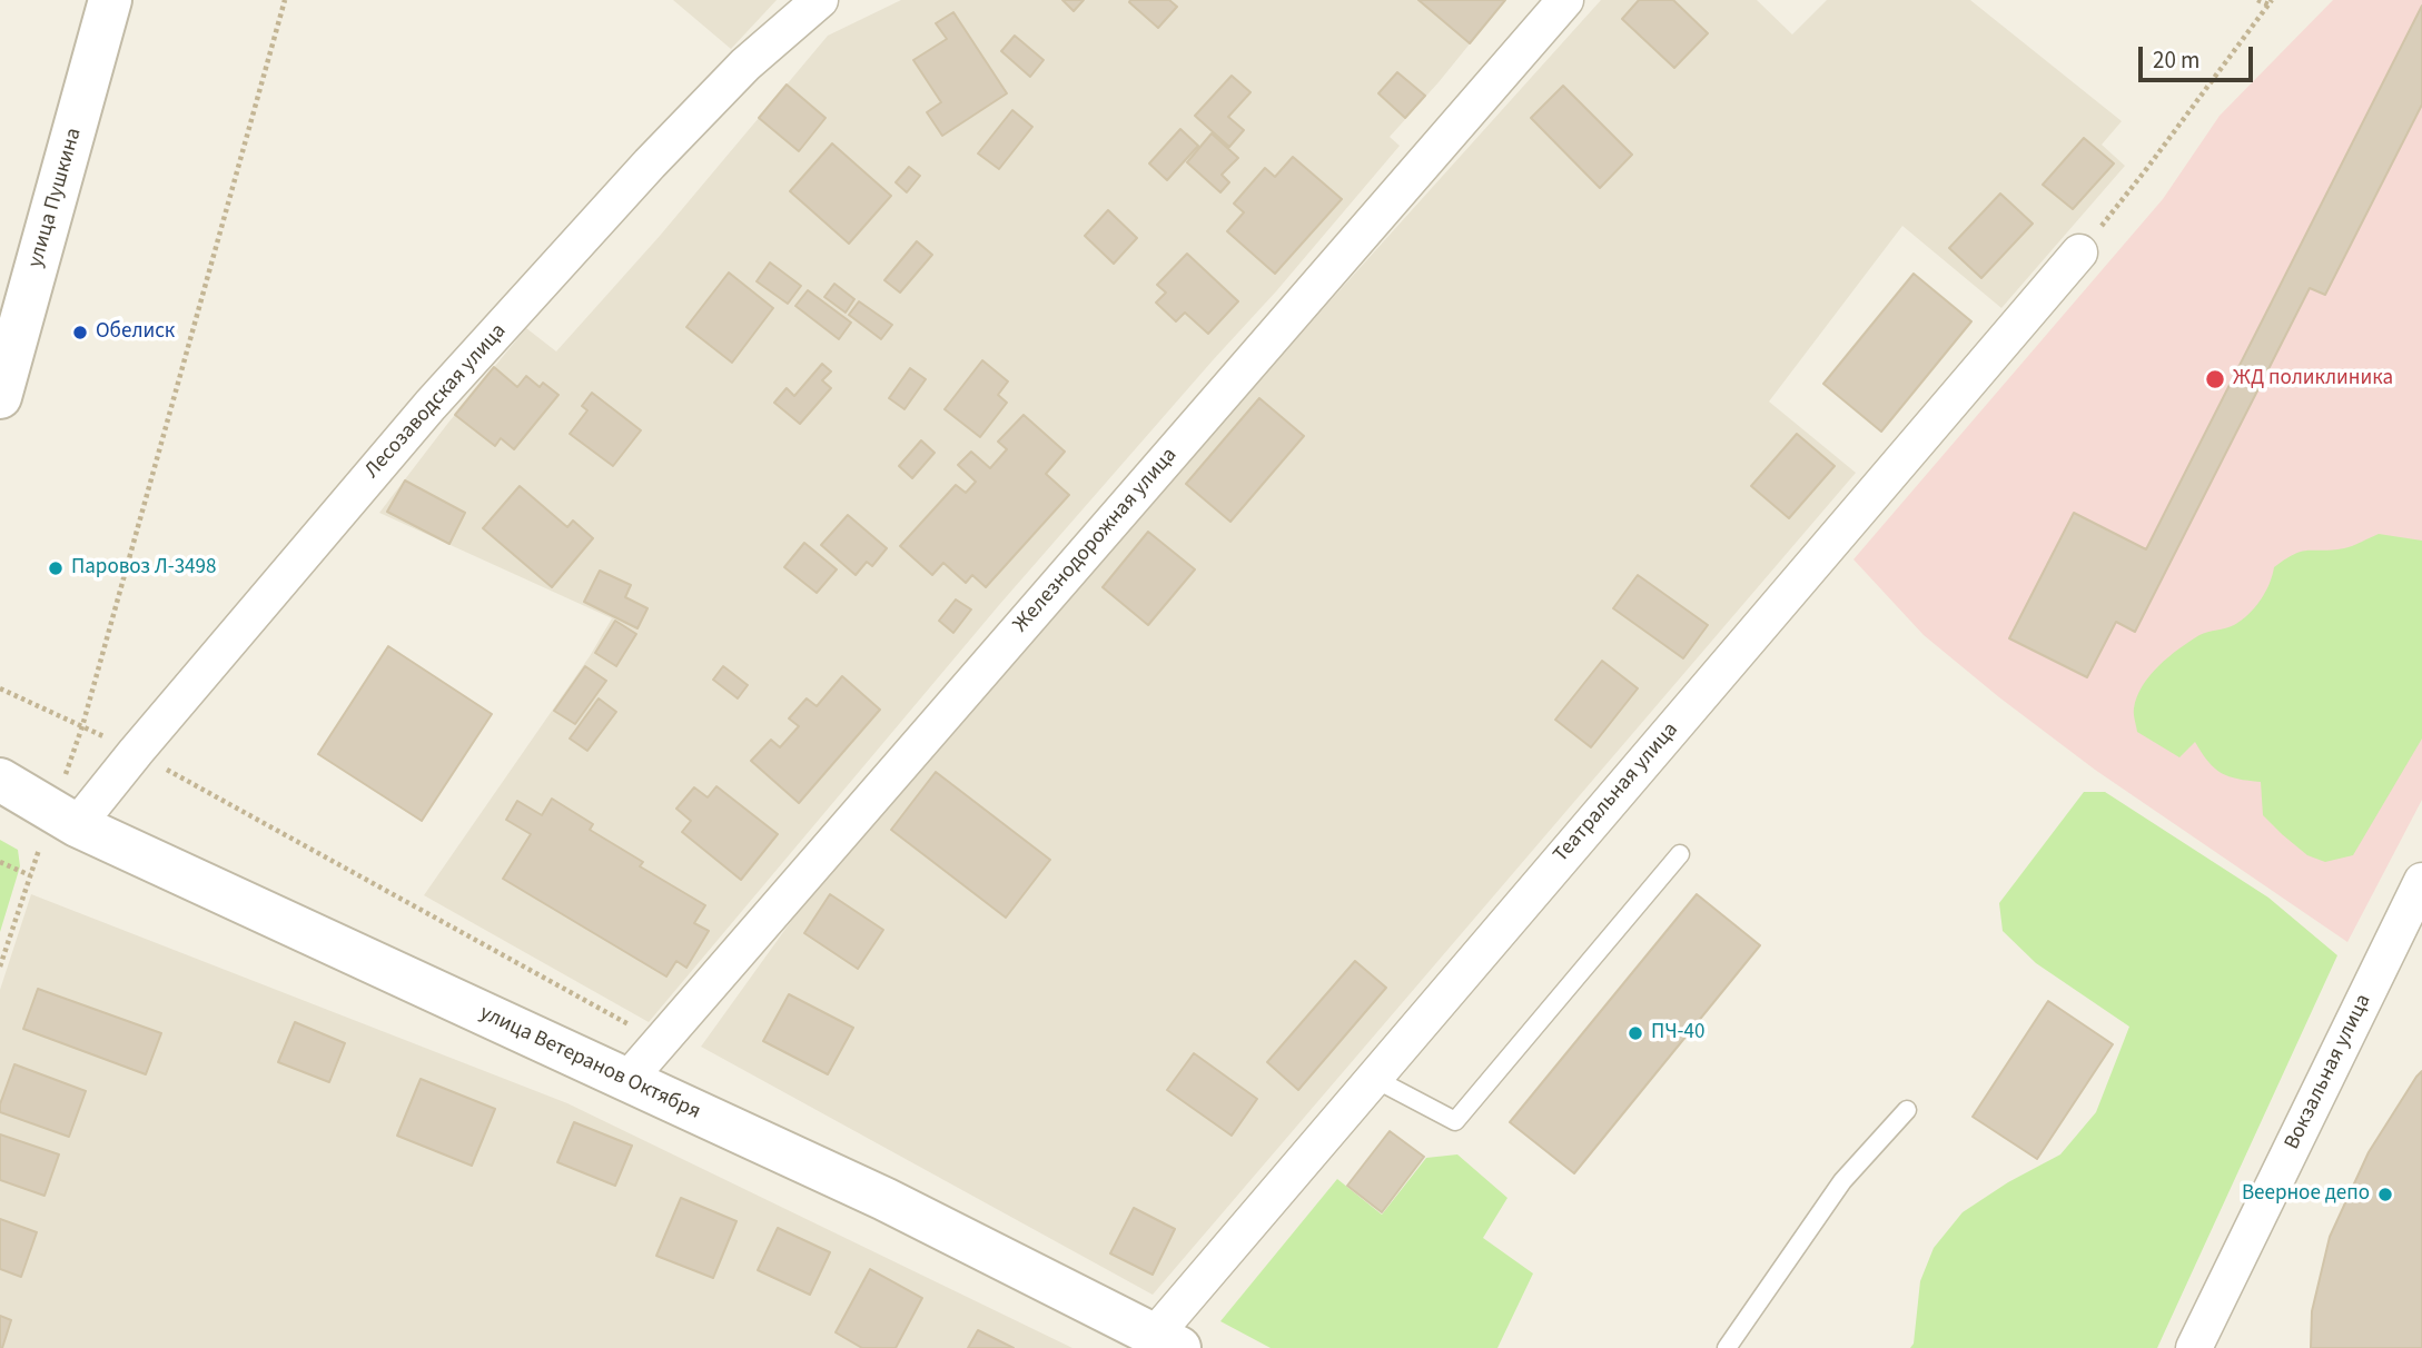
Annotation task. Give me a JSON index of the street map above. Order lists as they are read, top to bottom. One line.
{"streets":{"street":["улица Пушкина","Лесозаводская улица","Железнодорожная улица","Театральная улица","улица Ветеранов Октября","Вокзальная улица"]},"crossings":[["Лесозаводская улица","улица Ветеранов Октября"],["Железнодорожная улица","улица Ветеранов Октября"],["Театральная улица","улица Ветеранов Октября"]],"places":["Обелиск","ЖД поликлиника","Паровоз Л-3498","ПЧ-40","Веерное депо"],"scale_bar":"20 m"}
